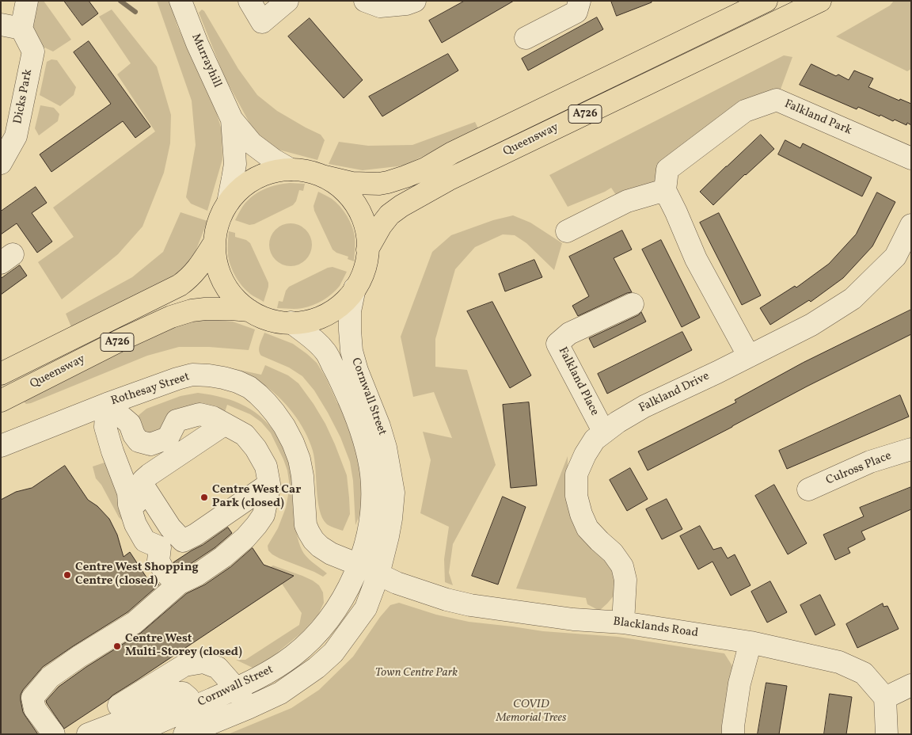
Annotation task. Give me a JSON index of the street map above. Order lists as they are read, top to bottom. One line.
{"streets":{"highway":["A726","Queensway"],"street":["Murrayhill","Dicks Park","Falkland Park","Falkland Place","Rothesay Street","Falkland Drive","Cornwall Street","Culross Place","Blacklands Road"]},"crossings":[["Murrayhill","A726"],["A726","Queensway"],["A726","Cornwall Street"],["Falkland Place","Falkland Drive"],["Rothesay Street","Cornwall Street"],["Rothesay Street","Blacklands Road"],["Falkland Drive","Blacklands Road"],["Cornwall Street","Blacklands Road"]],"parks":["Town Centre Park","COVID Memorial Trees"],"places":["Centre West Car Park (closed)","Centre West Shopping Centre (closed)","Centre West Multi-Storey (closed)"]}
